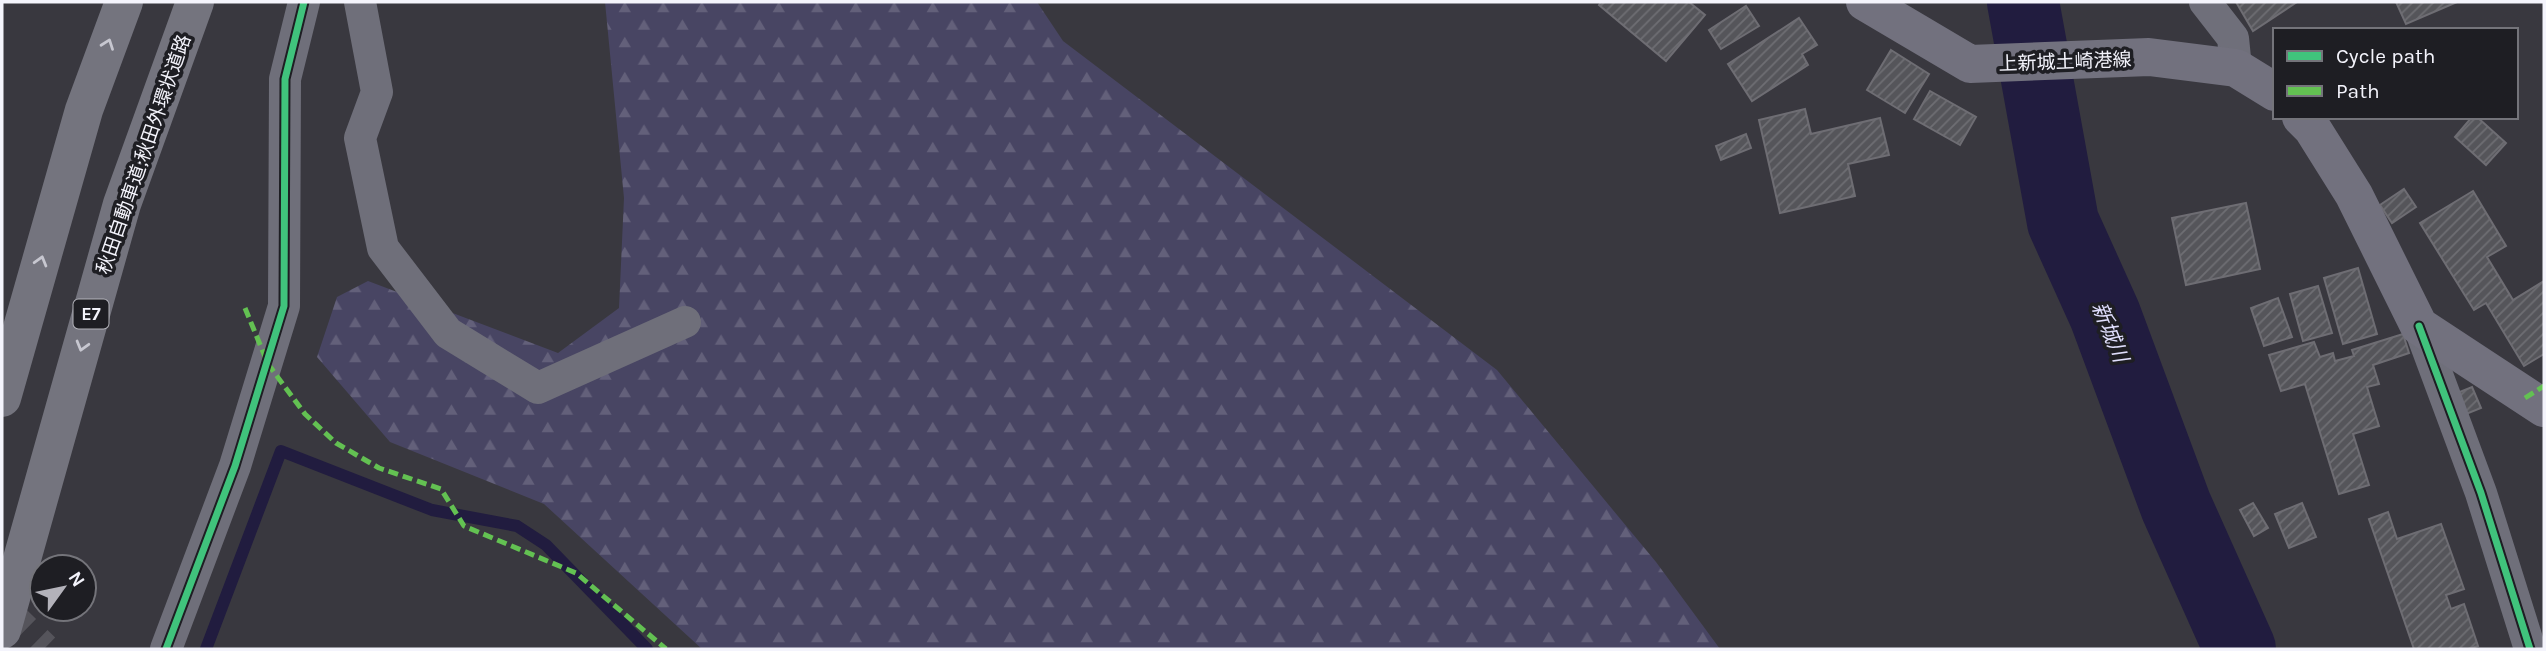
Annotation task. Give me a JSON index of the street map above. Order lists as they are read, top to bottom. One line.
{"streets":{"highway":["秋田自動車道;秋田外環状道路","E7"],"main road":["上新城土崎港線"]},"water":["新城川"],"legend":["Cycle path","Path"],"north":"top right"}
